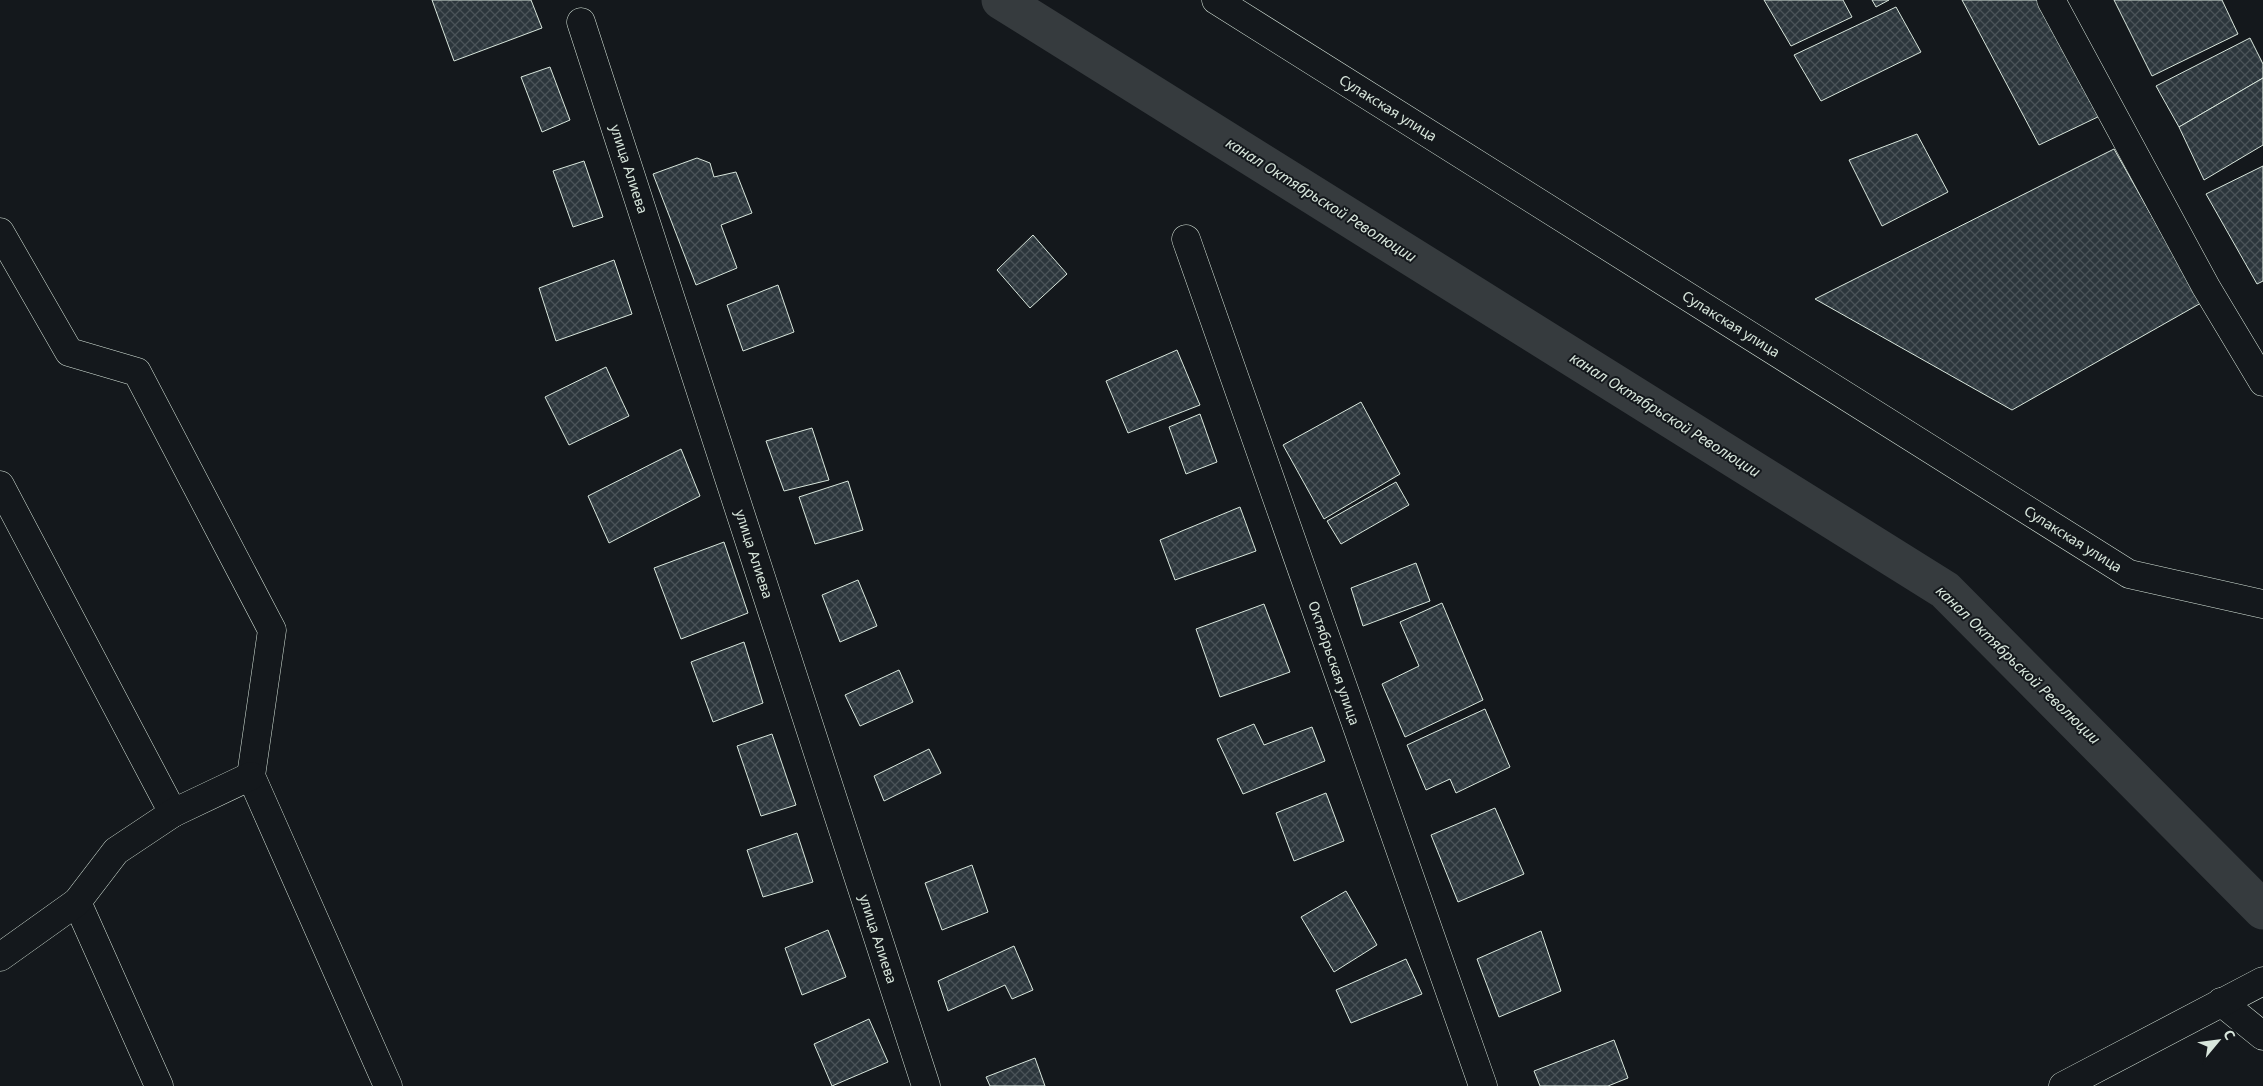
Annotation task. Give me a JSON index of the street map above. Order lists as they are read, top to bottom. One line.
{"streets":{"street":["Сулакская улица","улица Алиева","Октябрьская улица"]},"water":["канал Октябрьской Революции"],"north":"top right"}
